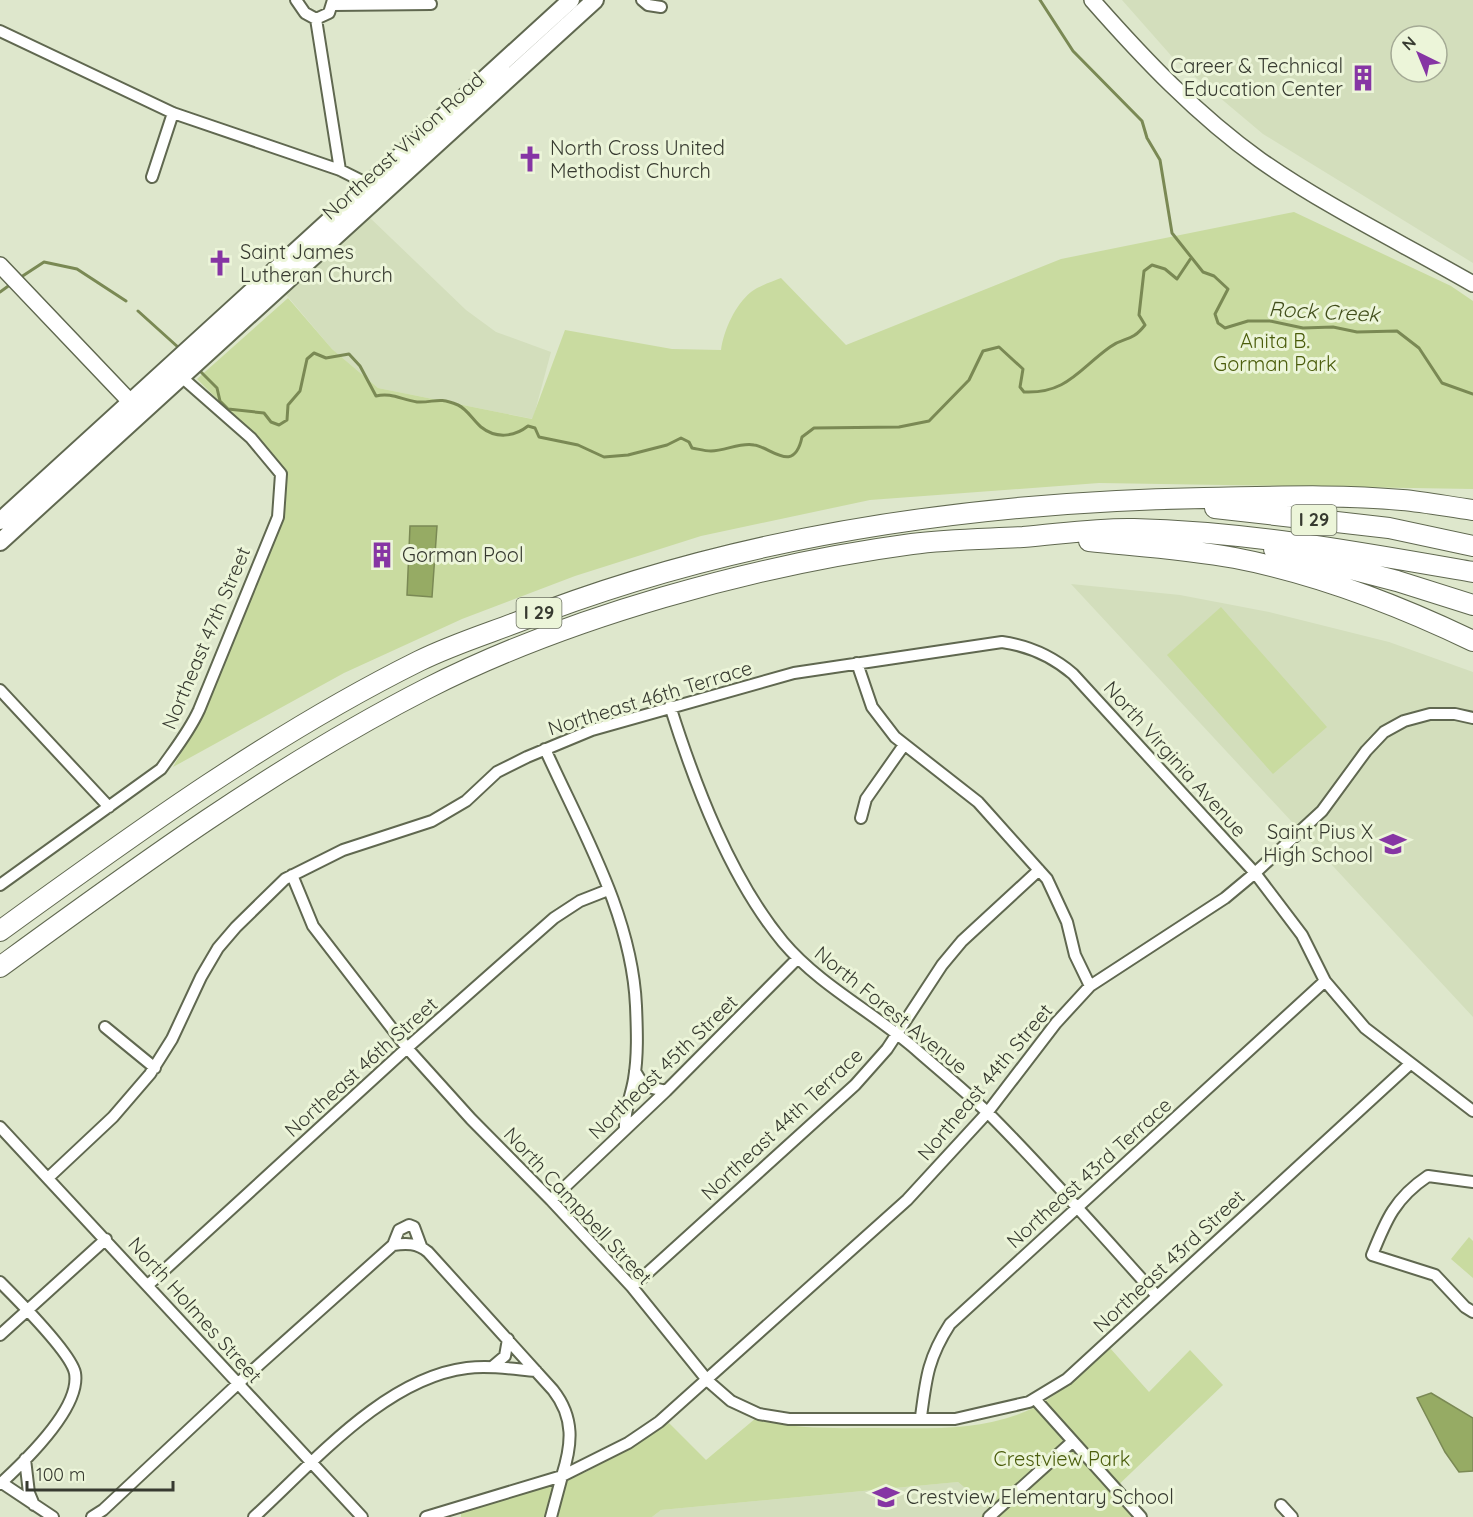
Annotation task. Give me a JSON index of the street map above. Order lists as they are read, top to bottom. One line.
{"streets":{"highway":["I 29"],"main road":["Northeast Vivion Road"],"street":["Northeast 47th Street","Northeast 46th Terrace","North Virginia Avenue","North Forest Avenue","Northeast 46th Street","Northeast 45th Street","Northeast 44th Street","Northeast 44th Terrace","Northeast 43rd Terrace","North Campbell Street","Northeast 43rd Street","North Holmes Street"]},"crossings":[["Northeast Vivion Road","Northeast 47th Street"],["Northeast 46th Terrace","North Virginia Avenue"],["Northeast 46th Terrace","North Forest Avenue"],["Northeast 46th Terrace","North Campbell Street"],["Northeast 46th Terrace","North Holmes Street"],["North Virginia Avenue","Northeast 44th Street"],["North Virginia Avenue","Northeast 43rd Terrace"],["North Virginia Avenue","Northeast 43rd Street"],["North Forest Avenue","Northeast 45th Street"],["North Forest Avenue","Northeast 44th Street"],["North Forest Avenue","Northeast 44th Terrace"],["North Forest Avenue","Northeast 43rd Terrace"],["North Forest Avenue","Northeast 43rd Street"],["Northeast 46th Street","North Campbell Street"],["Northeast 46th Street","North Holmes Street"],["Northeast 45th Street","North Campbell Street"],["Northeast 44th Street","North Campbell Street"],["Northeast 44th Terrace","North Campbell Street"],["Northeast 43rd Terrace","North Campbell Street"],["Northeast 43rd Terrace","Northeast 43rd Street"],["North Campbell Street","Northeast 43rd Street"]],"water":["Rock Creek"],"parks":["Anita B. Gorman Park","Crestview Park"],"places":{"building":["Career & Technical Education Center","Gorman Pool"],"church":["North Cross United Methodist Church","Saint James Lutheran Church"],"school or university":["Saint Pius X High School","Crestview Elementary School"]},"scale_bar":"100 m","north":"top left"}
